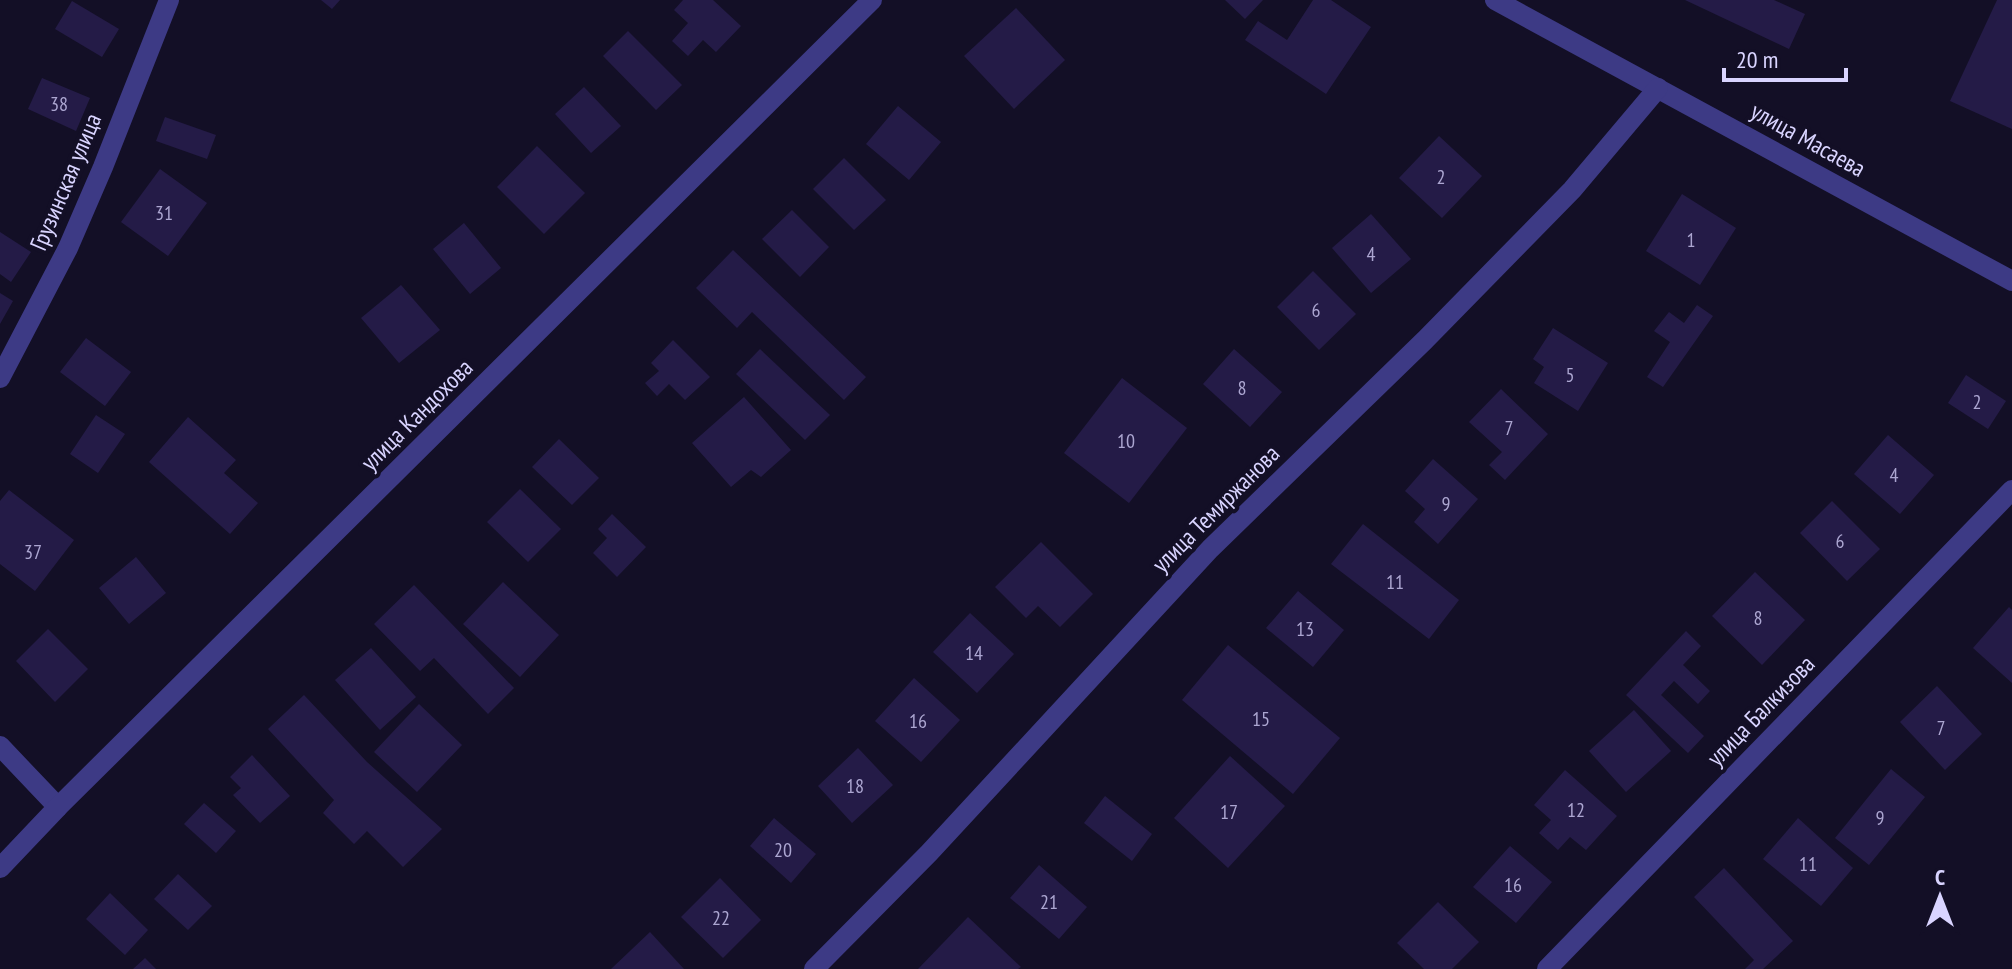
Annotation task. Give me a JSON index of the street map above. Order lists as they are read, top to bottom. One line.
{"streets":{"street":["улица Масаева","Грузинская улица","улица Кандохова","улица Темиржанова","улица Балкизова"]},"crossings":[["улица Масаева","улица Темиржанова"]],"house_numbers":["38","2","31","1","4","6","5","8","2","7","10","4","9","6","37","11","8","13","14","15","16","7","18","12","17","9","20","11","16","21","22"],"scale_bar":"20 m","north":"top"}
